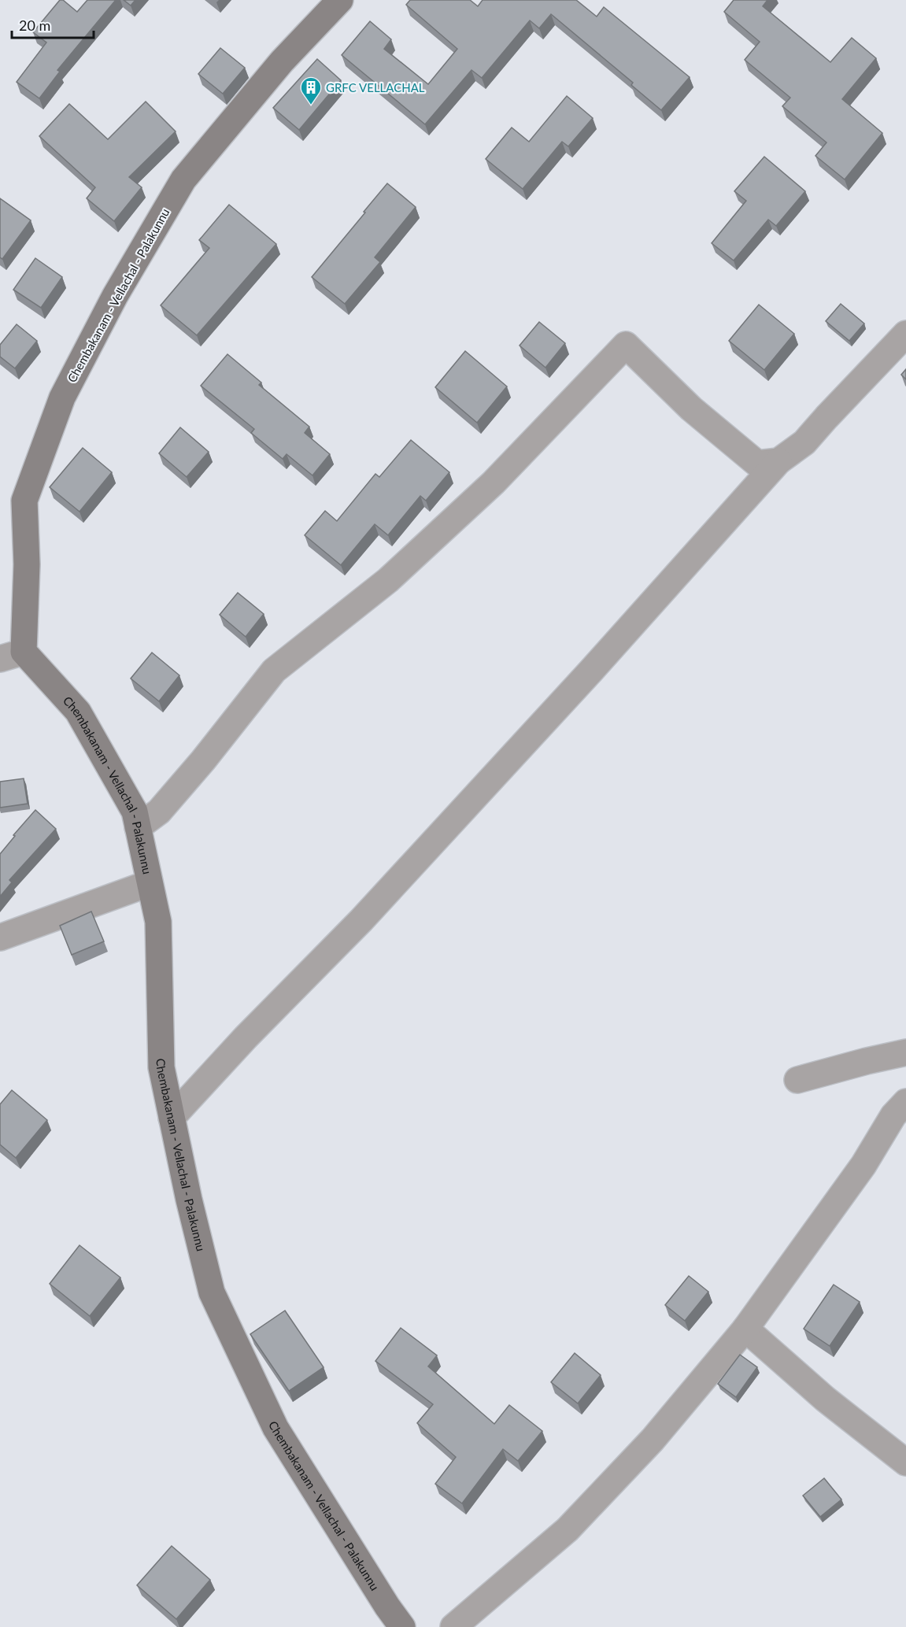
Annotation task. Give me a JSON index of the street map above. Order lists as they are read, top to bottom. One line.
{"streets":{"main road":["Chembakanam - Vellachal - Palakunnu"]},"places":{"building":["GRFC VELLACHAL"]},"scale_bar":"20 m"}
